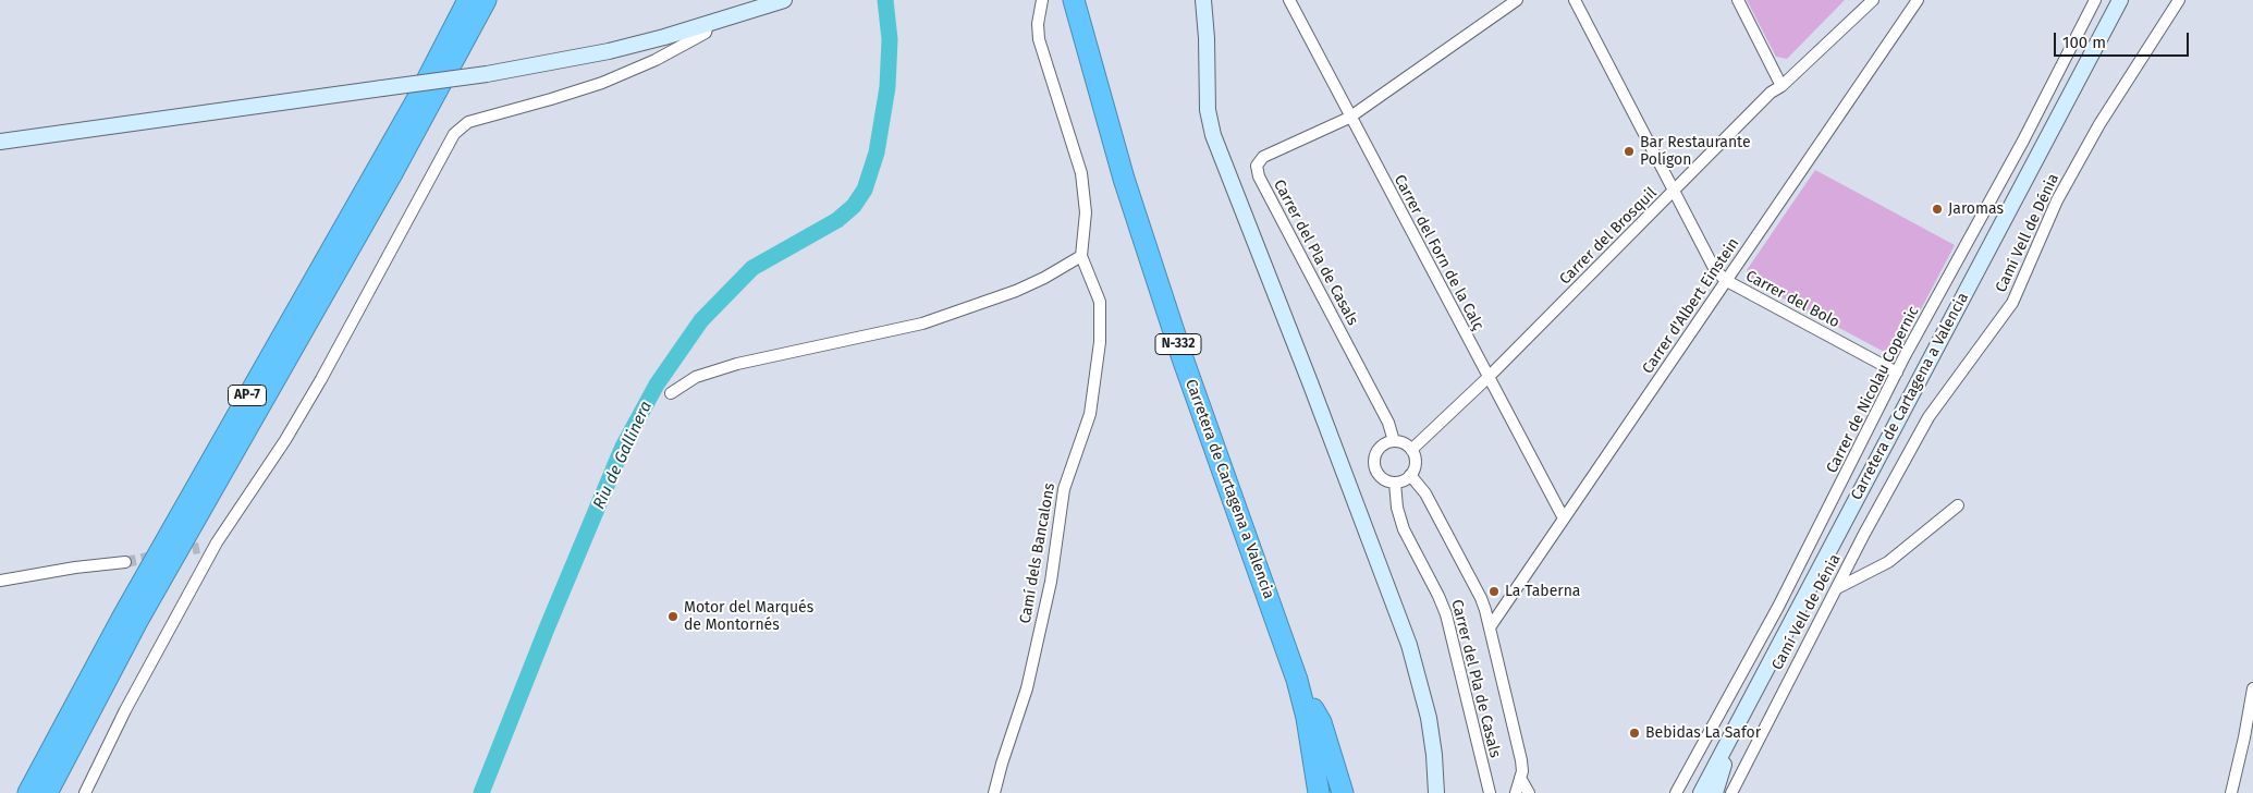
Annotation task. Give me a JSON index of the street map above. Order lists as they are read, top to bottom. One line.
{"streets":{"highway":["N-332","AP-7","Carretera de Cartagena a Valencia"],"street":["Camí Vell de Dénia","Carrer del Brosquil","Carrer del Pla de Casals","Carrer del Forn de la Calç","Carrer del Bolo","Carrer d'Albert Einstein","Carrer de Nicolau Copernic","Camí dels Bancalons"]},"crossings":[["Carrer del Brosquil","Carrer del Pla de Casals"],["Carrer del Brosquil","Carrer del Forn de la Calç"],["Carrer del Brosquil","Carrer del Bolo"],["Carrer del Pla de Casals","Carrer del Forn de la Calç"],["Carrer del Pla de Casals","Carrer d'Albert Einstein"],["Carrer del Forn de la Calç","Carrer d'Albert Einstein"],["Carrer del Bolo","Carrer d'Albert Einstein"],["Carrer del Bolo","Carrer de Nicolau Copernic"]],"water":["Riu de Gallinera"],"places":["Bar Restaurante Polígon","Jaromas","La Taberna","Motor del Marqués de Montornés","Bebidas La Safor"],"scale_bar":"100 m"}
